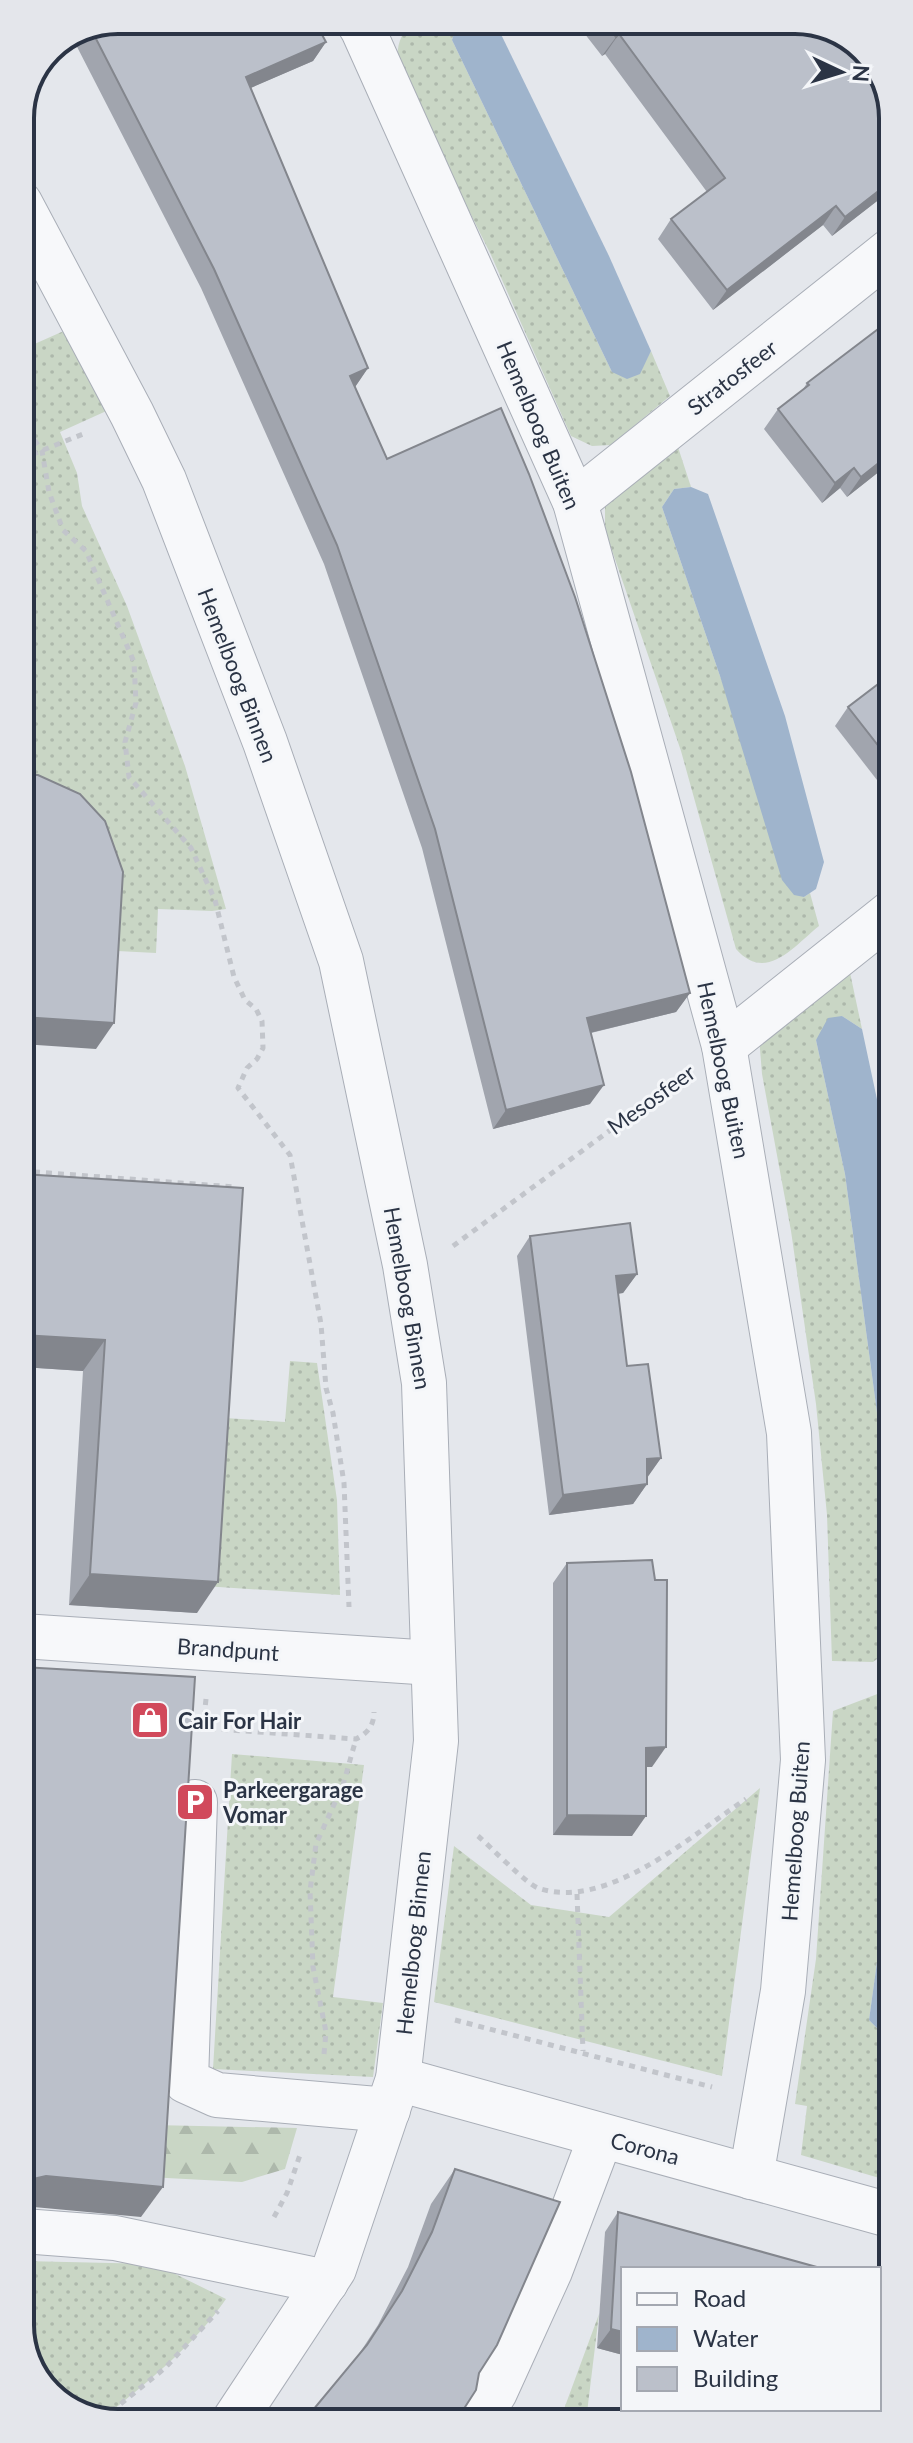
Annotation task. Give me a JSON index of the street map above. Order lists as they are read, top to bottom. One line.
{"streets":{"street":["Stratosfeer","Hemelboog Buiten","Hemelboog Binnen","Brandpunt","Corona"],"path":["Mesosfeer"]},"crossings":[["Stratosfeer","Hemelboog Buiten"],["Hemelboog Buiten","Mesosfeer"],["Hemelboog Buiten","Corona"],["Hemelboog Binnen","Mesosfeer"],["Hemelboog Binnen","Brandpunt"],["Hemelboog Binnen","Corona"]],"places":{"shop":["Cair For Hair"],"parking":["Parkeergarage Vomar"]},"legend":["Road","Water","Building"],"north":"right"}
